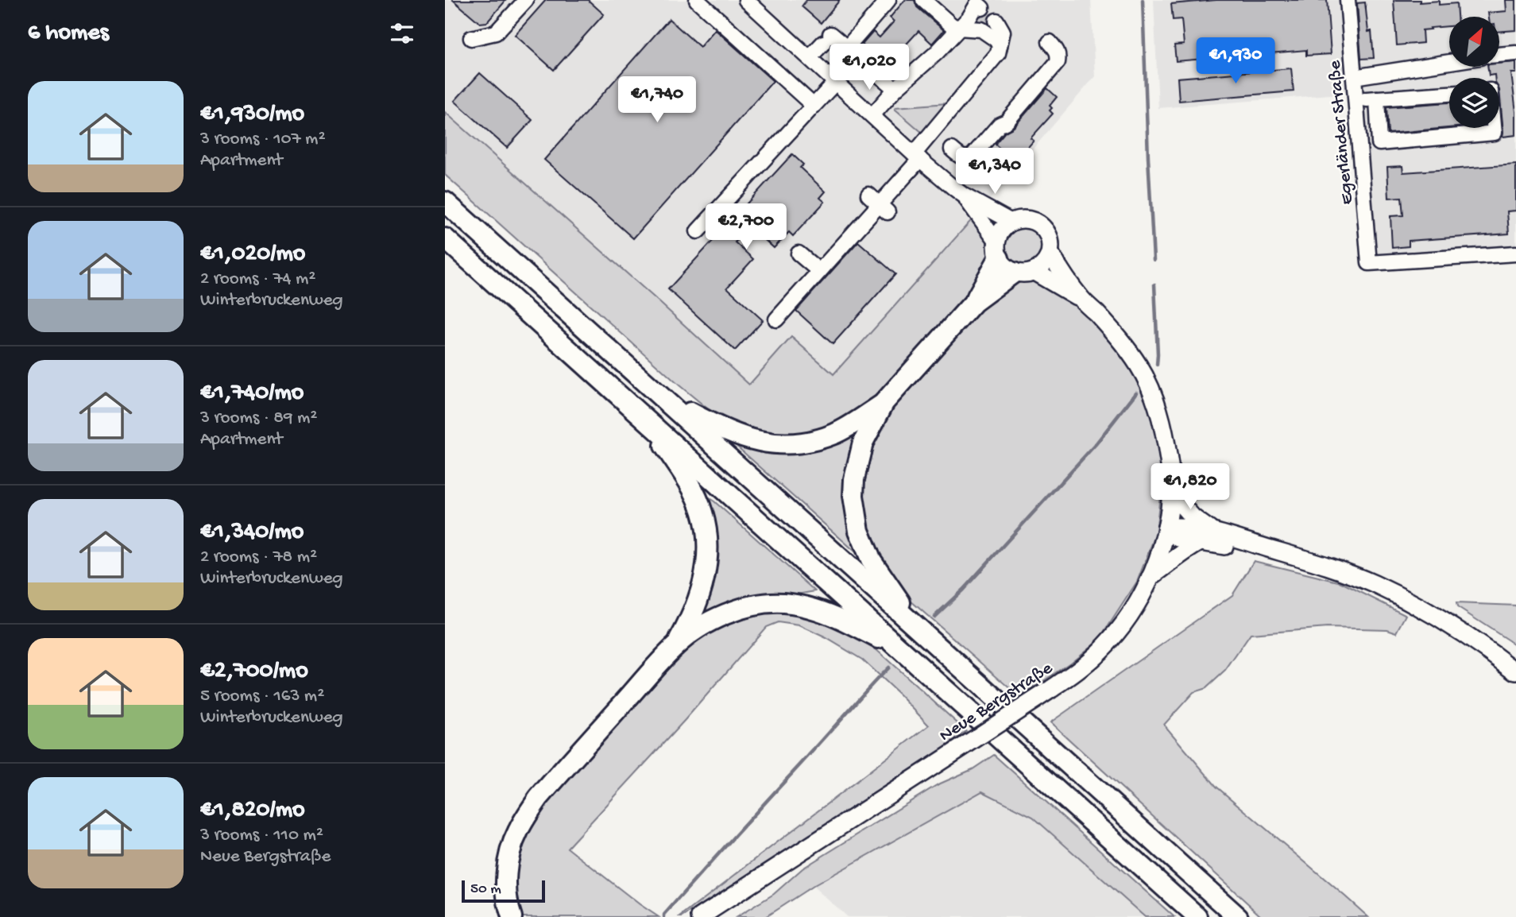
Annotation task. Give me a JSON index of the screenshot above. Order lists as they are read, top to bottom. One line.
{"streets":{"main road":["Neue Bergstraße"],"street":["Egerländer Straße"]},"scale_bar":"50 m","north":"top right","page":{"heading":"6 homes","price":["€1,930","€1,020","€1,740","€1,340","€2,700","€1,820"],"list":[{"name":"€1,930/mo","note":"3 rooms · 107 m² · Apartment"},{"name":"€1,020/mo","note":"2 rooms · 74 m² · Winterbruckenweg"},{"name":"€1,740/mo","note":"3 rooms · 89 m² · Apartment"},{"name":"€1,340/mo","note":"2 rooms · 78 m² · Winterbruckenweg"},{"name":"€2,700/mo","note":"5 rooms · 163 m² · Winterbruckenweg"},{"name":"€1,820/mo","note":"3 rooms · 110 m² · Neue Bergstraße"}],"scale":"50 m"}}
